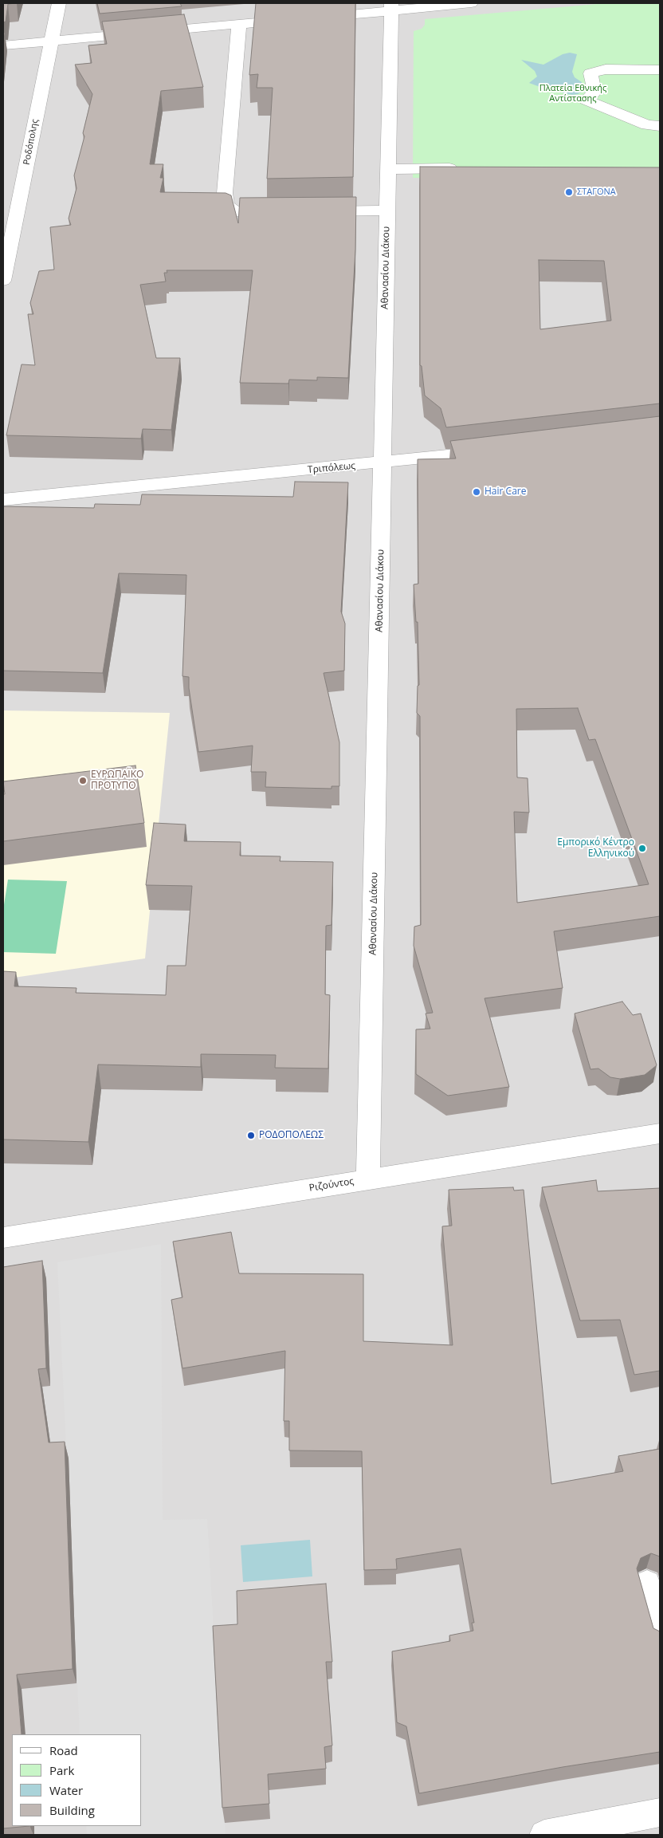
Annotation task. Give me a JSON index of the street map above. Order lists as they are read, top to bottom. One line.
{"streets":{"street":["Ροδόπολης","Αθανασίου Διάκου","Τριπόλεως","Ριζούντος"]},"crossings":[["Αθανασίου Διάκου","Τριπόλεως"],["Αθανασίου Διάκου","Ριζούντος"]],"parks":["Πλατεία Εθνικής Αντίστασης"],"places":["ΣΤΑΓΟΝΑ","Hair Care","ΕΥΡΩΠΑΪΚΟ ΠΡΟΤΥΠΟ","Εμπορικό Κέντρο Ελληνικού","ΡΟΔΟΠΟΛΕΩΣ"],"legend":["Road","Park","Water","Building"]}
